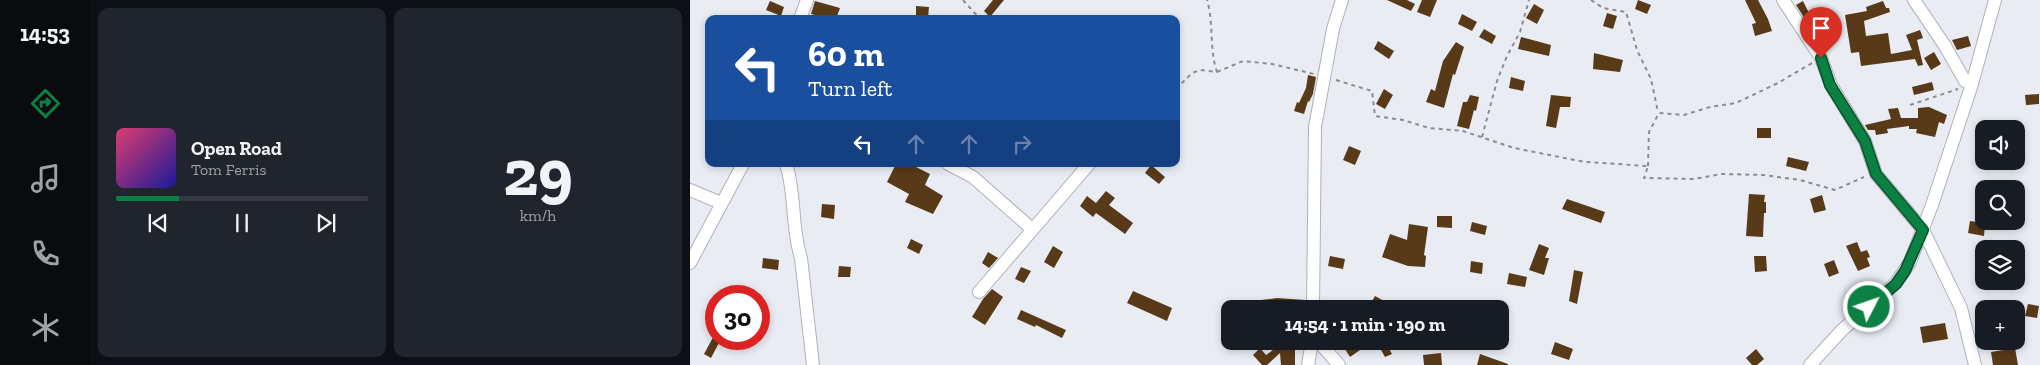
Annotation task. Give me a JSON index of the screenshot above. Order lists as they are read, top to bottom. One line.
{"page":{"tabs":"14:53","tile":["29","km/h"],"turn":["60 m","Turn left"],"map_buttons":"+","song":["Open Road","Tom Ferris"],"limit":"30","trip":"14:54 · 1 min · 190 m"}}
